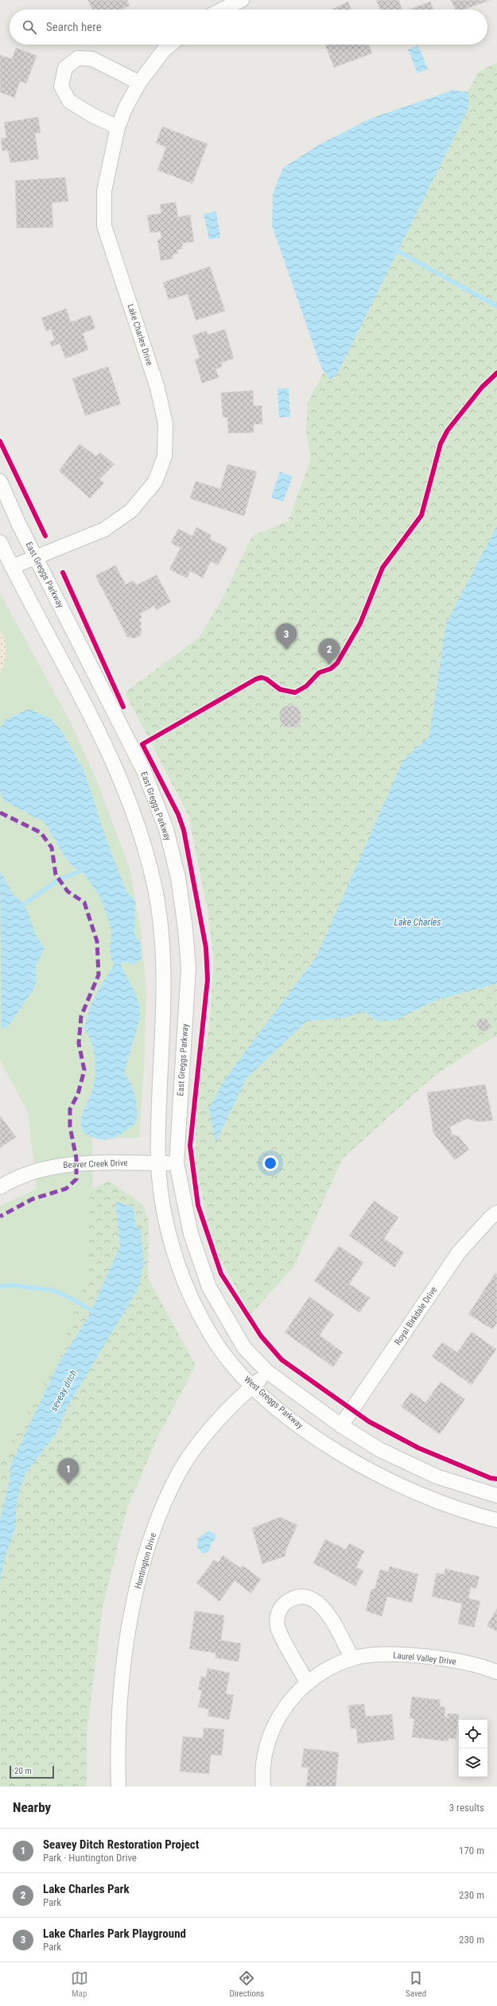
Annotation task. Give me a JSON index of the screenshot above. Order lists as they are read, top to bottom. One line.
{"streets":{"street":["Lake Charles Drive","East Greggs Parkway","Beaver Creek Drive","Royal Birkdale Drive","West Greggs Parkway","Huntington Drive","Laurel Valley Drive"]},"crossings":[["Lake Charles Drive","East Greggs Parkway"],["East Greggs Parkway","Beaver Creek Drive"],["Beaver Creek Drive","West Greggs Parkway"],["West Greggs Parkway","Huntington Drive"]],"water":["Lake Charles","seveay ditch"],"scale_bar":"20 m","page":{"search":"Search here","pins":["3","2","1"],"scale":"20 m","heading":["Nearby","3 results"],"list":[{"mark":"1","name":"Seavey Ditch Restoration Project","note":"Park · Huntington Drive","value":"170 m"},{"mark":"2","name":"Lake Charles Park","note":"Park","value":"230 m"},{"mark":"3","name":"Lake Charles Park Playground","note":"Park","value":"230 m"}],"nav":["Map","Directions","Saved"]}}
